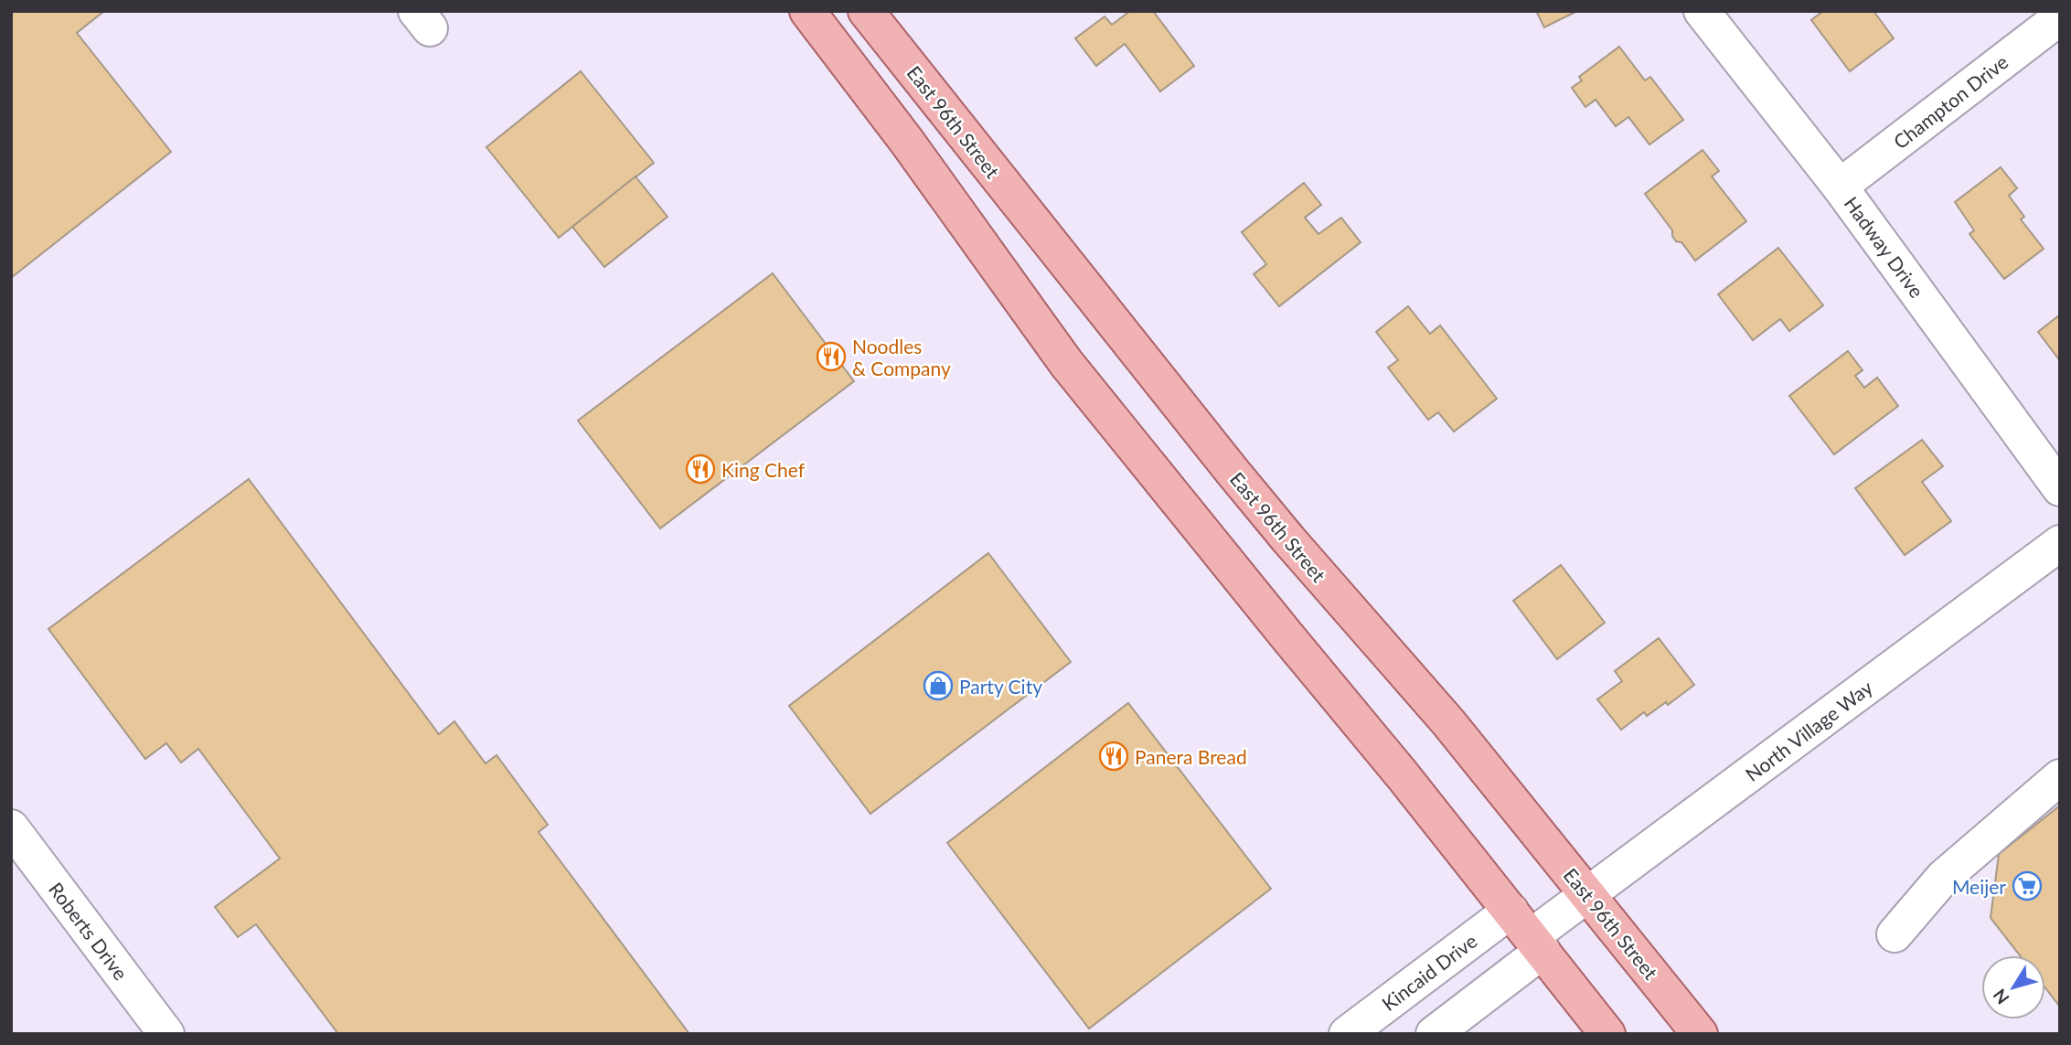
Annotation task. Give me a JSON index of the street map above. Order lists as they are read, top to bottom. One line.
{"streets":{"main road":["East 96th Street"],"street":["Champton Drive","Hadway Drive","North Village Way","Roberts Drive","Kincaid Drive"]},"crossings":[["Champton Drive","Hadway Drive"],["East 96th Street","North Village Way"],["North Village Way","Kincaid Drive"]],"places":{"restaurant":["Noodles & Company","King Chef","Panera Bread"],"shop":["Party City"],"supermarket":["Meijer"]},"north":"bottom left"}
